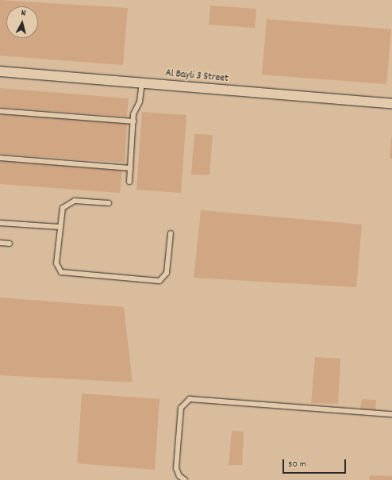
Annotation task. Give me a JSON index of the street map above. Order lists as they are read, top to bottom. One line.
{"streets":{"street":["Al Bayli 3 Street"]},"scale_bar":"50 m","north":"top"}
